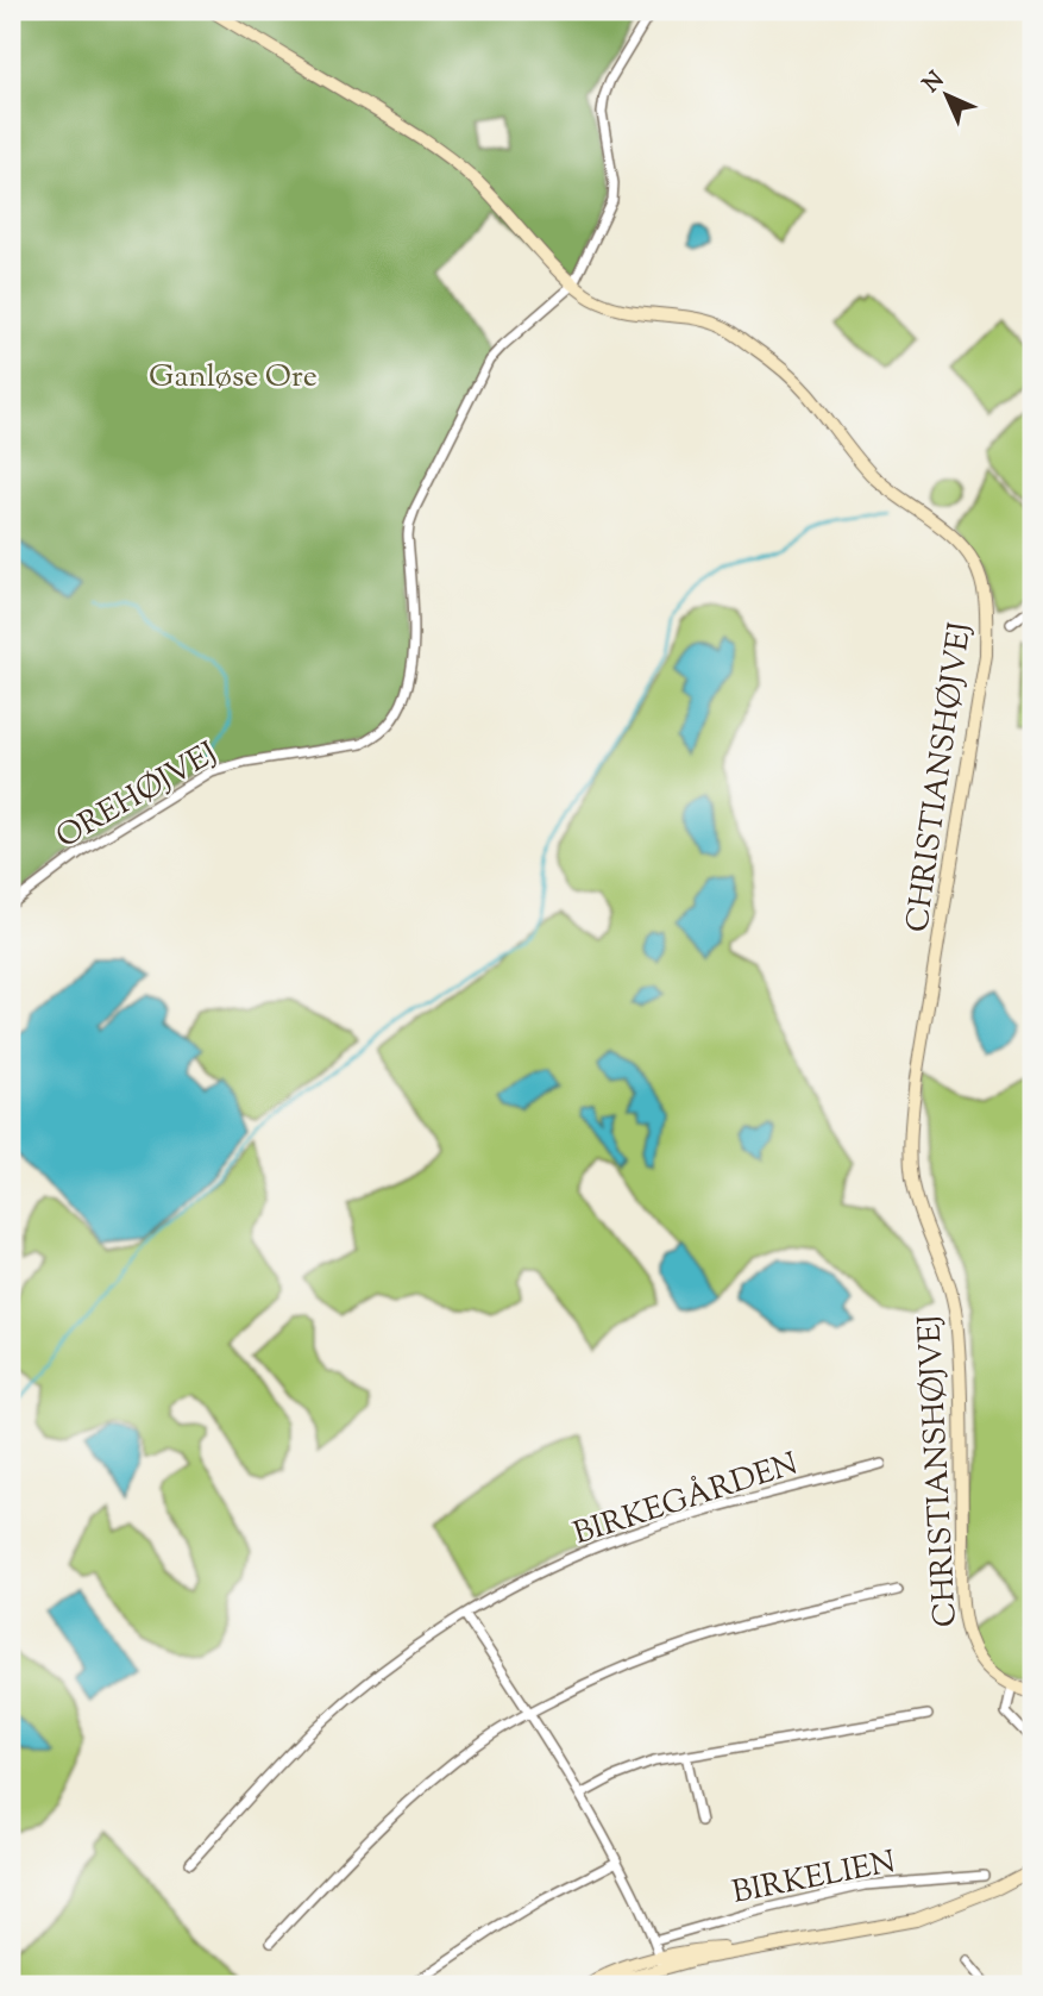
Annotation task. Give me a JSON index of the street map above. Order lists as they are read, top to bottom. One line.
{"streets":{"street":["CHRISTIANSHØJVEJ","OREHØJVEJ","BIRKEGÅRDEN","BIRKELIEN"]},"crossings":[["CHRISTIANSHØJVEJ","OREHØJVEJ"]],"parks":["Ganløse Ore"],"north":"top left"}
